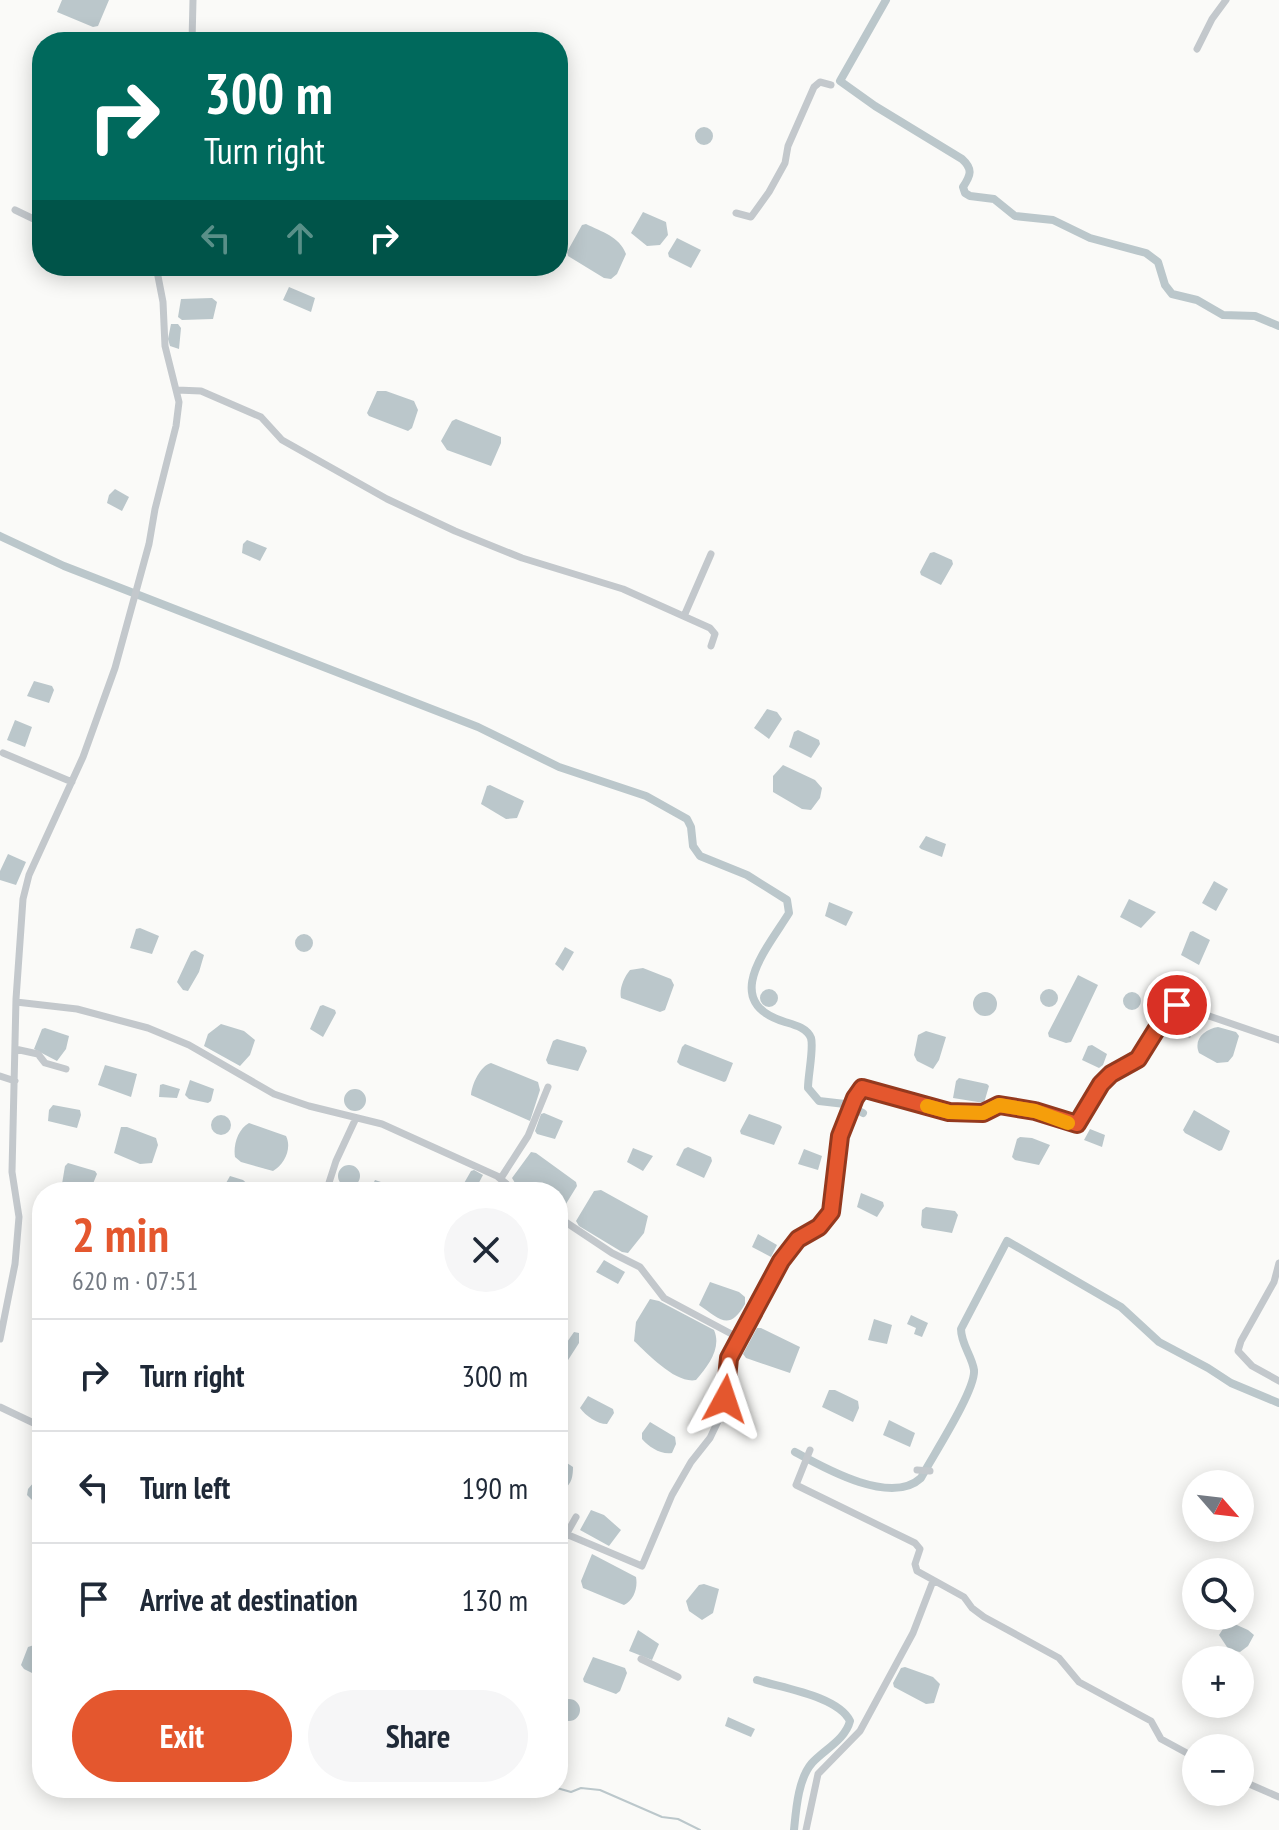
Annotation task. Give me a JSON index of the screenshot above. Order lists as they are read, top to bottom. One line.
{"north":"bottom right","page":{"turn":["300 m","Turn right"],"heading":["2 min","620 m · 07:51"],"list":[{"name":"Turn right","value":"300 m"},{"name":"Turn left","value":"190 m"},{"name":"Arrive at destination","value":"130 m"}],"map_buttons":["+","−"],"buttons":["Exit","Share"]}}
